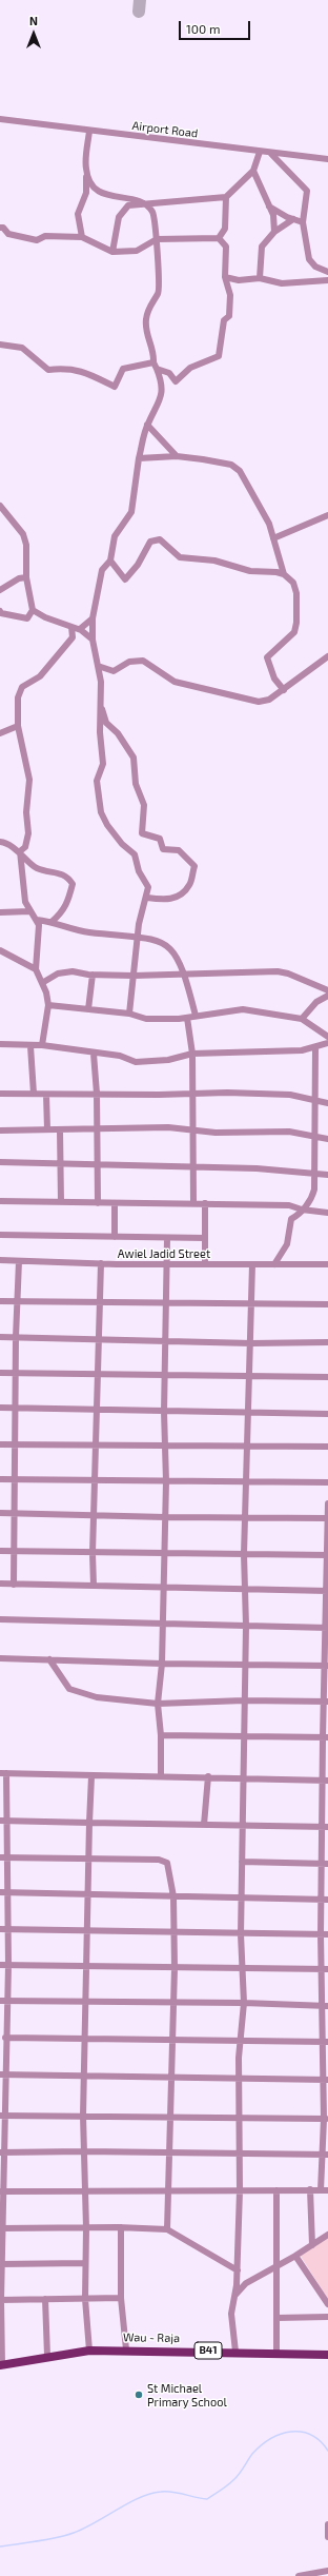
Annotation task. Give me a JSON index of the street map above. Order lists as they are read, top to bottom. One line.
{"streets":{"main road":["Wau - Raja","B41"],"street":["Airport Road","Awiel Jadid Street"]},"places":["St Michael Primary School"],"scale_bar":"100 m","north":"top"}
